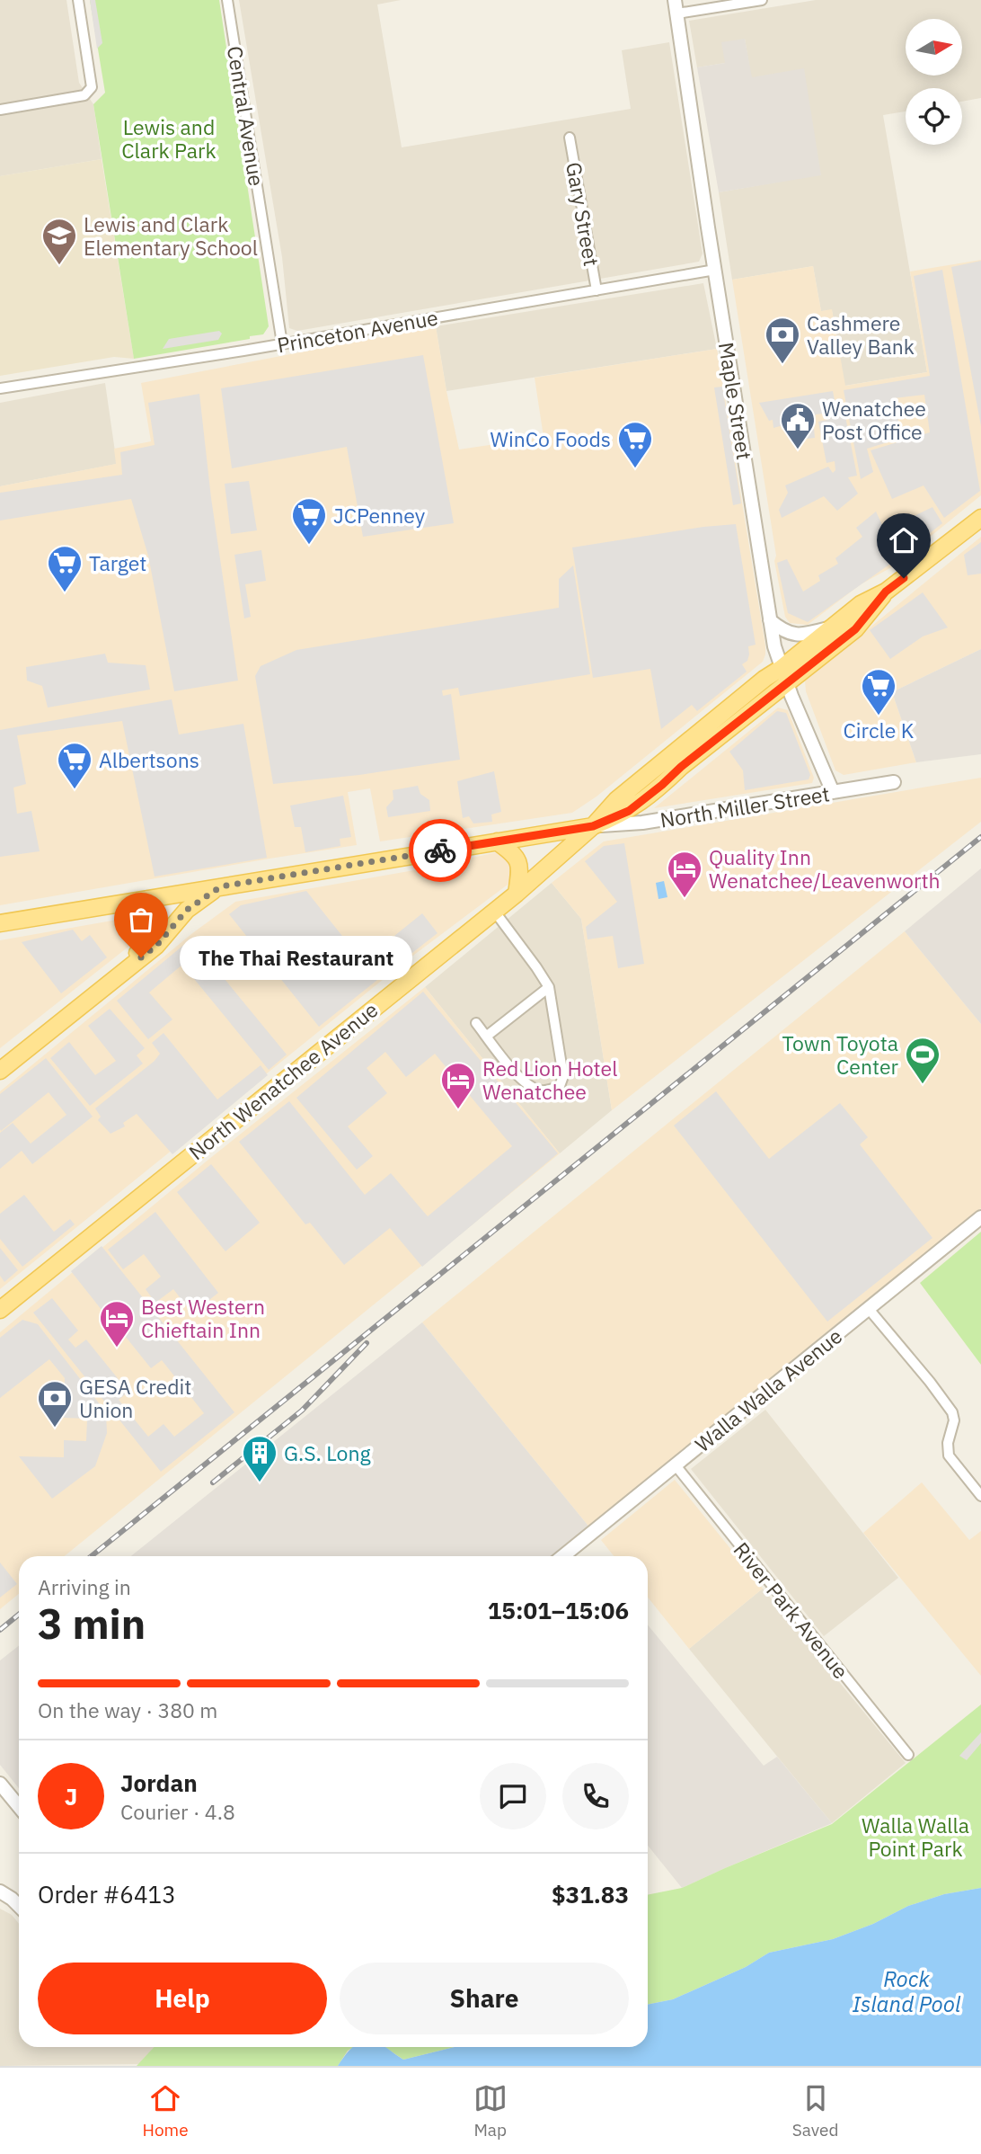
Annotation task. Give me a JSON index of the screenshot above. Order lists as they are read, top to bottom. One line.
{"streets":{"main road":["North Miller Street","North Wenatchee Avenue"],"street":["Central Avenue","Gary Street","Princeton Avenue","Maple Street","Walla Walla Avenue","River Park Avenue"]},"crossings":[["Central Avenue","Princeton Avenue"],["Gary Street","Princeton Avenue"],["Princeton Avenue","Maple Street"],["Maple Street","North Miller Street"],["Maple Street","North Wenatchee Avenue"],["North Miller Street","North Wenatchee Avenue"],["Walla Walla Avenue","River Park Avenue"]],"water":["Rock Island Pool"],"parks":["Lewis and Clark Park","Walla Walla Point Park"],"places":{"school or university":["Lewis and Clark Elementary School"],"bank":["Cashmere Valley Bank","GESA Credit Union"],"public building":["Wenatchee Post Office"],"supermarket":["WinCo Foods","JCPenney","Target","Circle K","Albertsons"],"hotel":["Quality Inn Wenatchee/Leavenworth","Red Lion Hotel Wenatchee","Best Western Chieftain Inn"],"other":["The Thai Restaurant"],"sports":["Town Toyota Center"],"building":["G.S. Long"]},"north":"right","page":{"bubble":"The Thai Restaurant","heading":["3 min","Arriving in","15:01–15:06"],"panel":["Jordan","Courier · 4.8","Order #6413","$31.83"],"bar":"On the way · 380 m","round":"J","buttons":["Help","Share"],"tabs":["Home","Map","Saved"]}}
